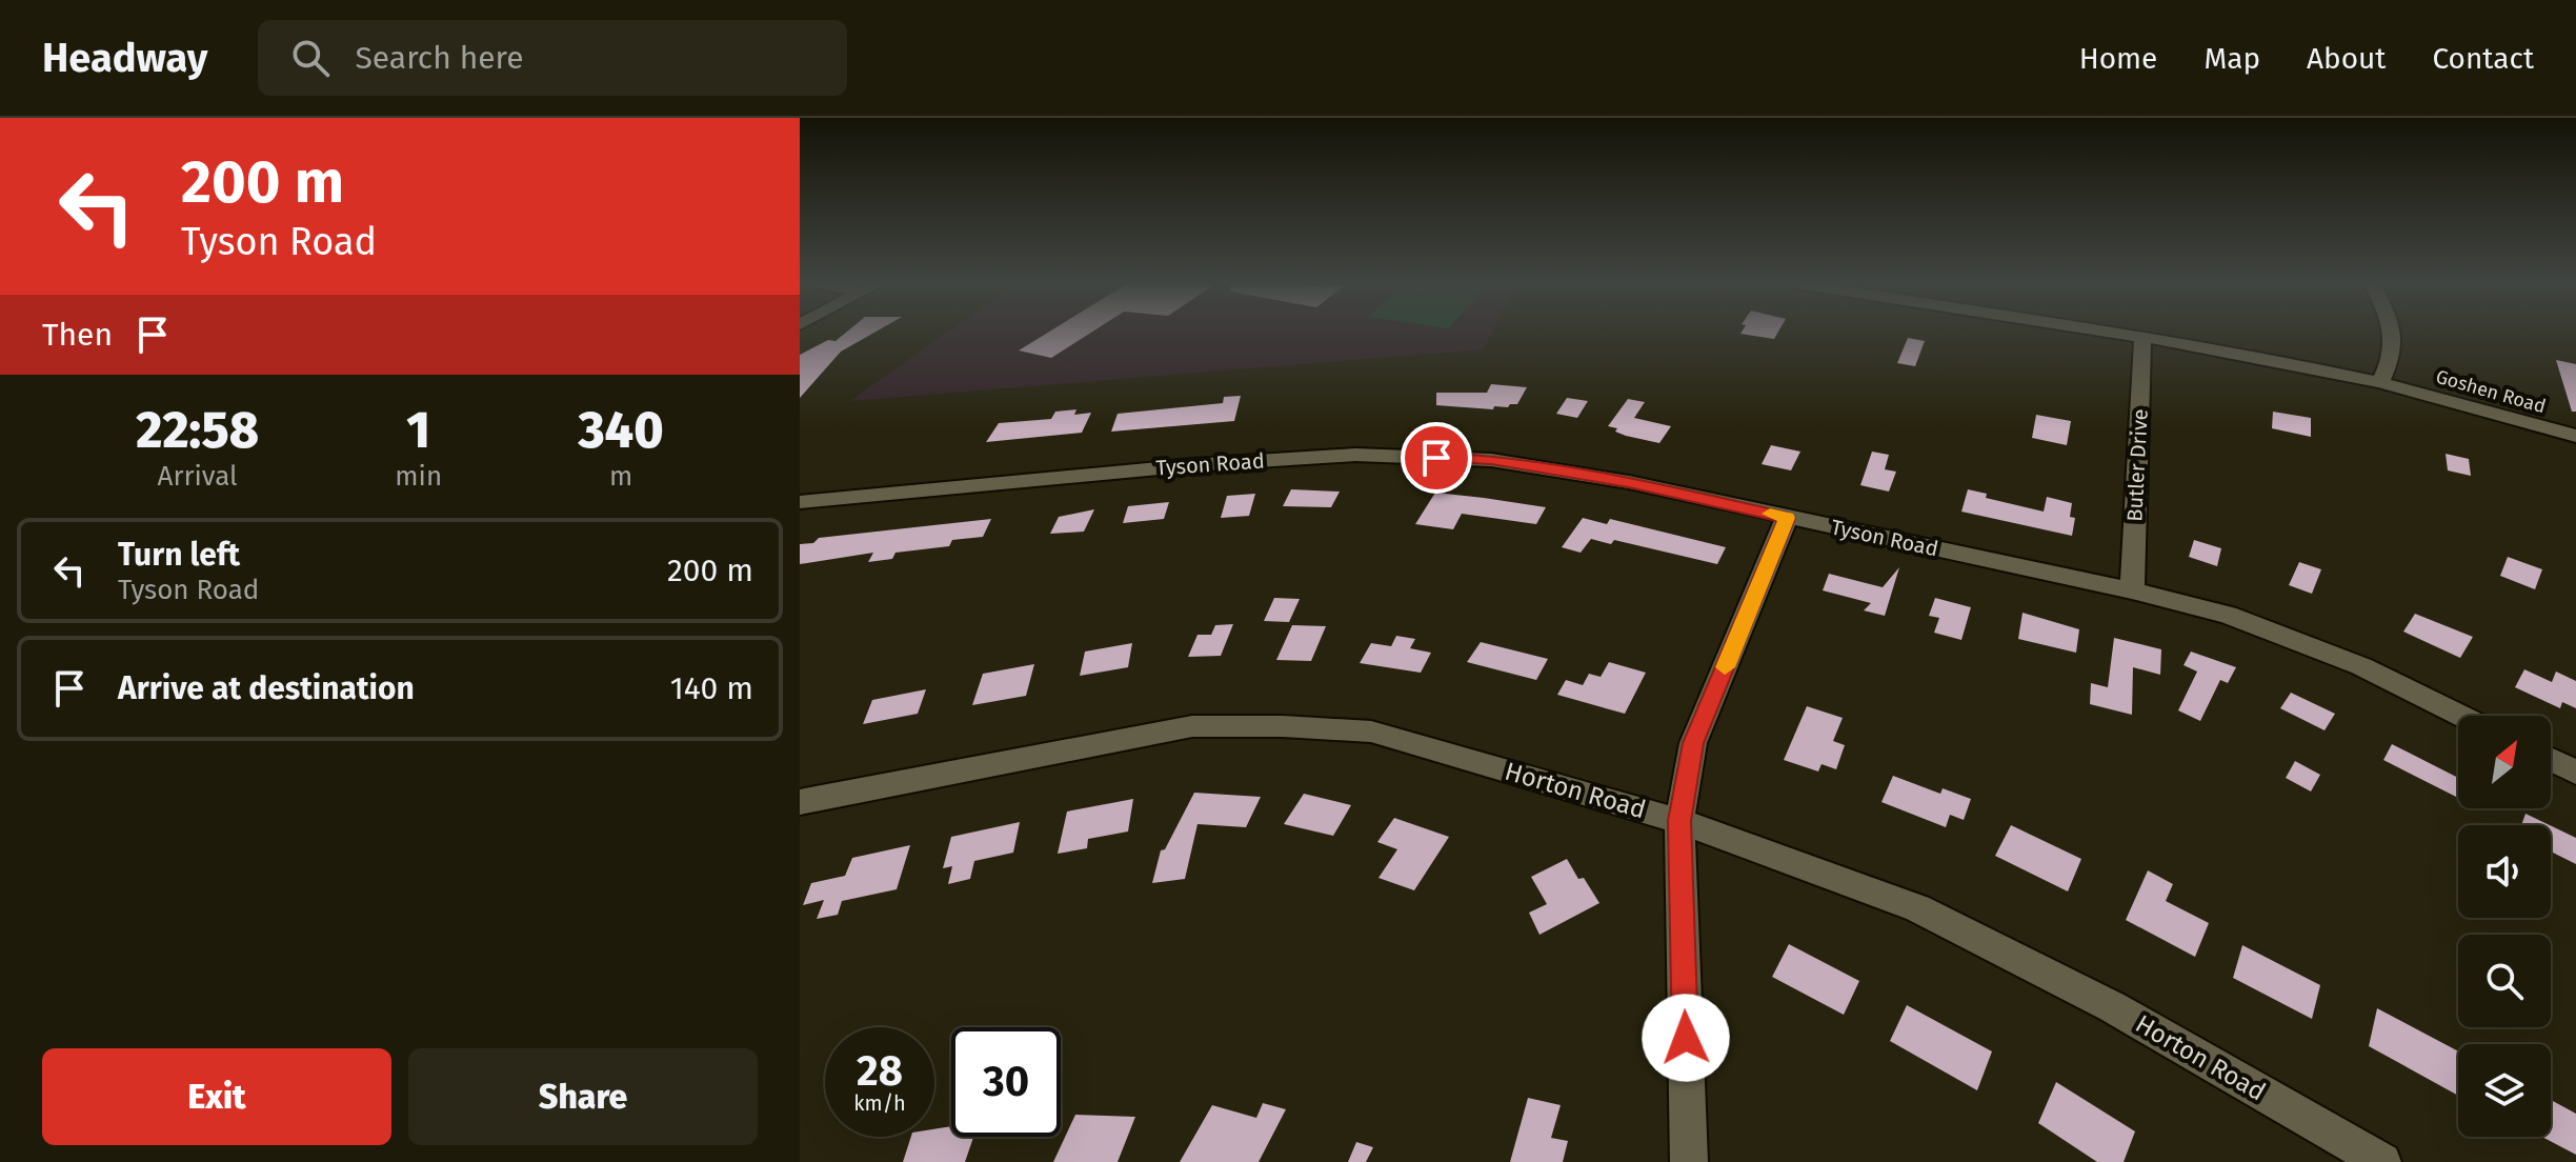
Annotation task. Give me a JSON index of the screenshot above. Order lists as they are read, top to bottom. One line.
{"streets":{"street":["Goshen Road","Tyson Road","Butler Drive","Horton Road"]},"crossings":[["Goshen Road","Butler Drive"],["Tyson Road","Butler Drive"]],"north":"top right","page":{"header":"Headway","search":"Search here","nav":["Home","Map","About","Contact"],"turn":["200 m","Tyson Road"],"then":"Then","eta":["22:58","Arrival","1","min","340","m"],"list":[{"name":"Turn left","note":"Tyson Road","value":"200 m"},{"name":"Arrive at destination","value":"140 m"}],"speed":"28 km/h","limit":"30","buttons":["Exit","Share"]}}
